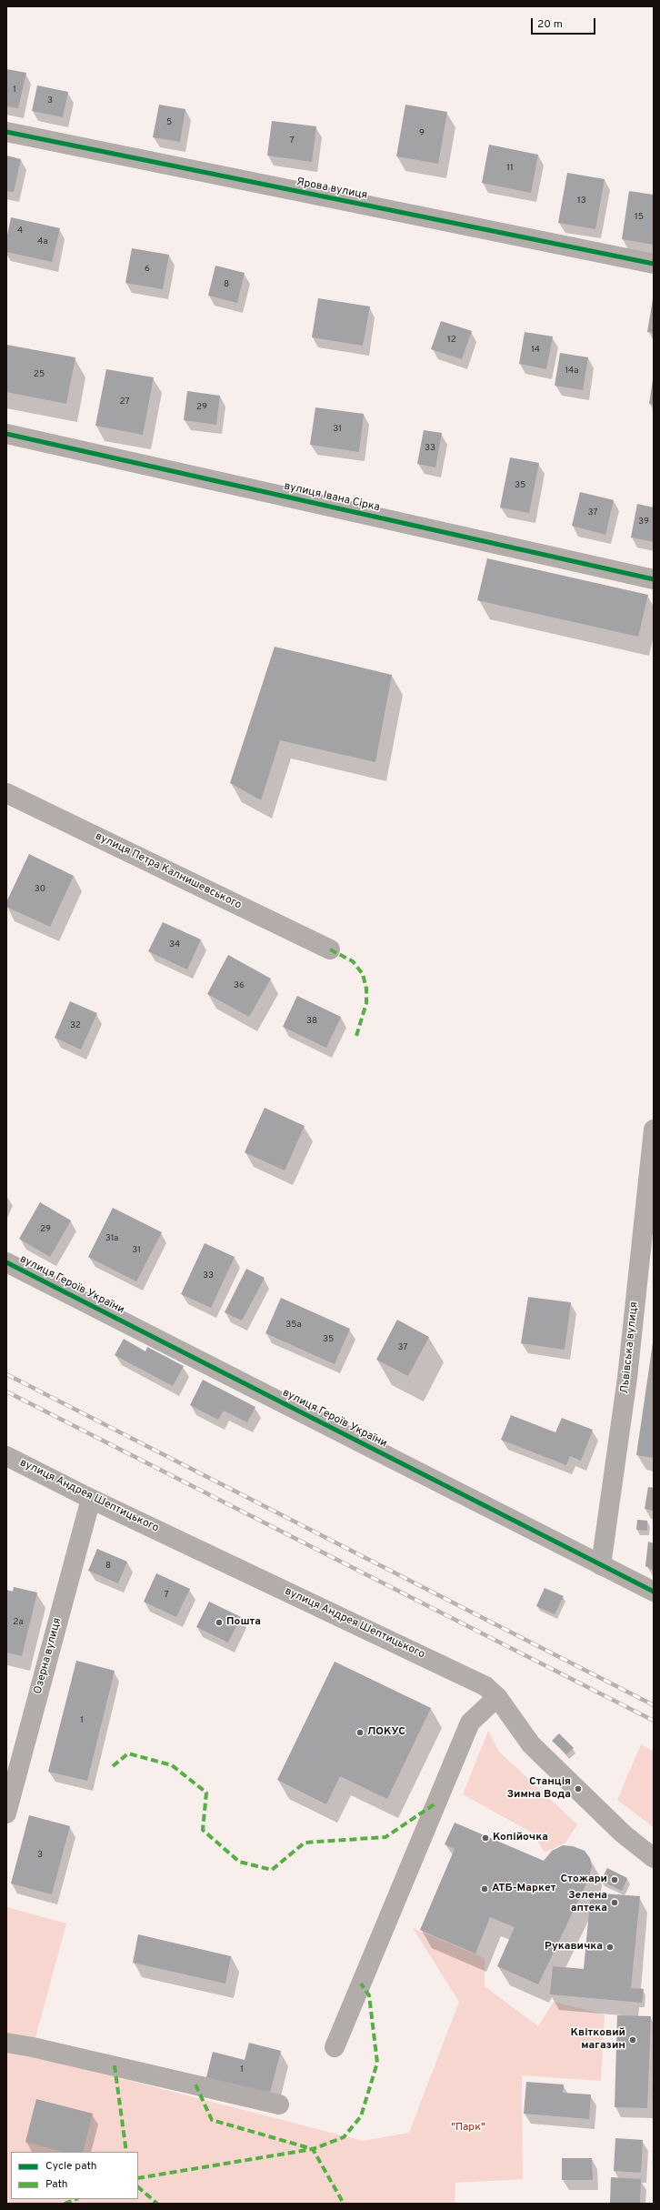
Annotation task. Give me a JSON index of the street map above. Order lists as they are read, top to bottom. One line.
{"streets":{"street":["Ярова вулиця","вулиця Івана Сірка","вулиця Петра Калнишевського","вулиця Героїв України","Львівська вулиця","вулиця Андрея Шептицького","Озерна вулиця"]},"crossings":[["вулиця Героїв України","Львівська вулиця"],["вулиця Андрея Шептицького","Озерна вулиця"]],"parks":["\"Парк\""],"places":["Пошта","ЛОКУС","Станція Зимна Вода","Копійочка","Стожари","АТБ-Маркет","Зелена аптека","Рукавичка","Квітковий магазин"],"house_numbers":["1","3","5","9","7","11","13","15","4","4а","6","8","12","14","14а","25","27","29","31","33","35","37","39","30","34","36","38","32","29","31а","31","33","35а","35","37","8","7","2а","1","3","1"],"legend":["Cycle path","Path"],"scale_bar":"20 m"}
